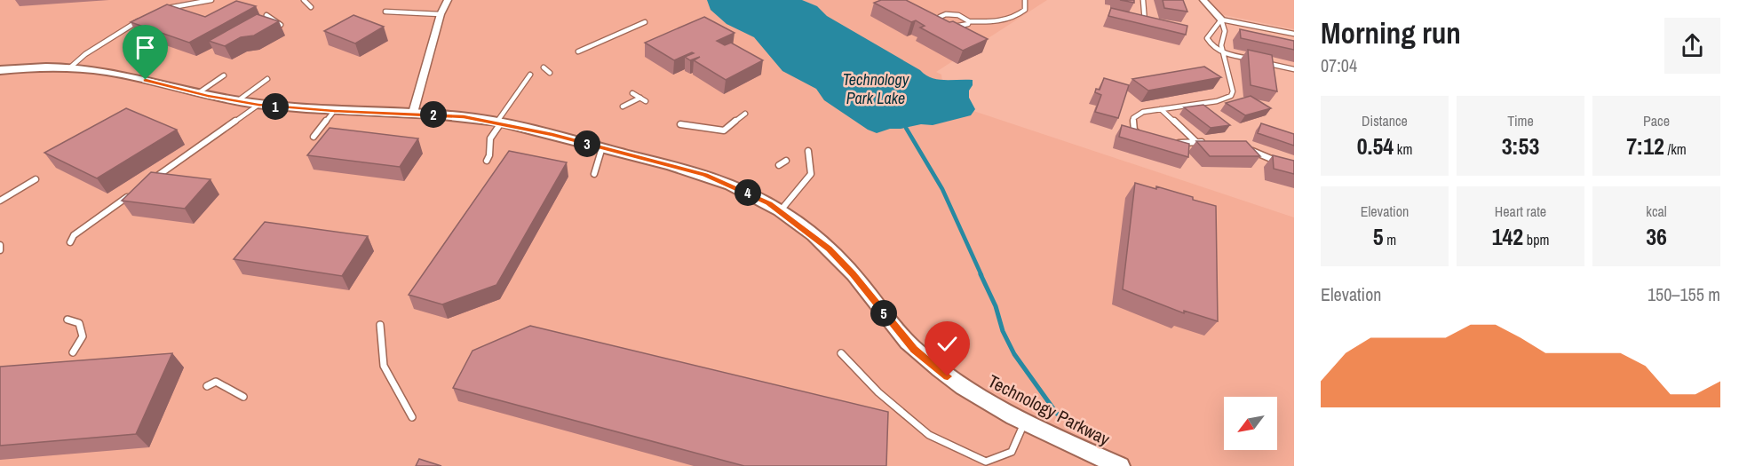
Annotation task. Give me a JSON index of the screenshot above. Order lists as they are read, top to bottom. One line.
{"streets":{"street":["Technology Parkway"]},"water":["Technology Park Lake"],"north":"bottom left","page":{"heading":["Morning run","07:04"],"stats":[["Distance","0.54 km"],["Time","3:53"],["Pace","7:12 /km"],["Elevation","5 m"],["Heart rate","142 bpm"],["kcal","36"]],"pins":["1","2","3","4","5"],"chart":["Elevation","150–155 m"]}}
